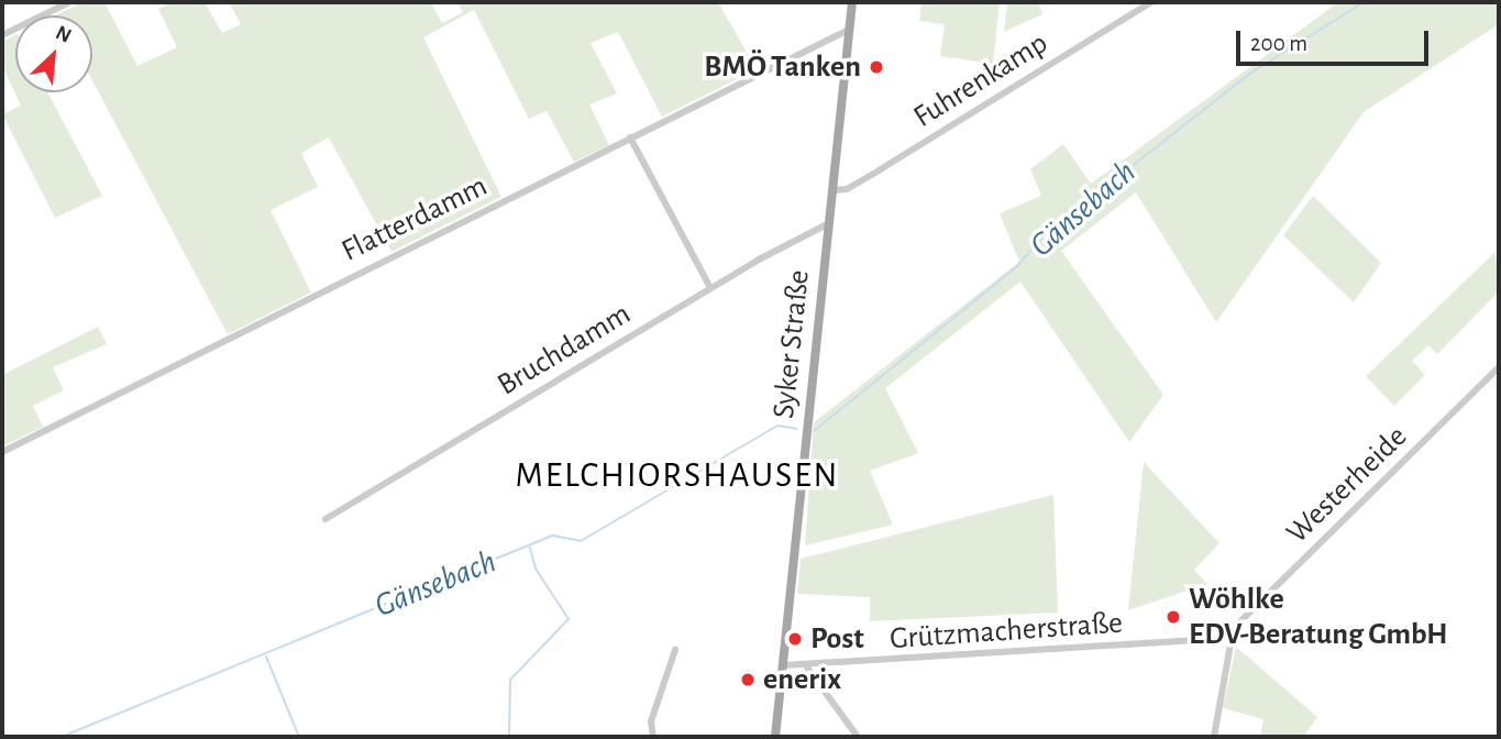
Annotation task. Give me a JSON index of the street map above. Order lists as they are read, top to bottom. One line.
{"streets":{"main road":["Syker Straße"],"street":["Fuhrenkamp","Flatterdamm","Bruchdamm","Westerheide","Grützmacherstraße"]},"crossings":[["Fuhrenkamp","Syker Straße"],["Flatterdamm","Syker Straße"],["Syker Straße","Bruchdamm"],["Syker Straße","Grützmacherstraße"],["Westerheide","Grützmacherstraße"]],"districts":["MELCHIORSHAUSEN"],"water":["Gänsebach"],"places":["BMÖ Tanken","Wöhlke EDV-Beratung GmbH","Post","enerix"],"scale_bar":"200 m","north":"top right"}
